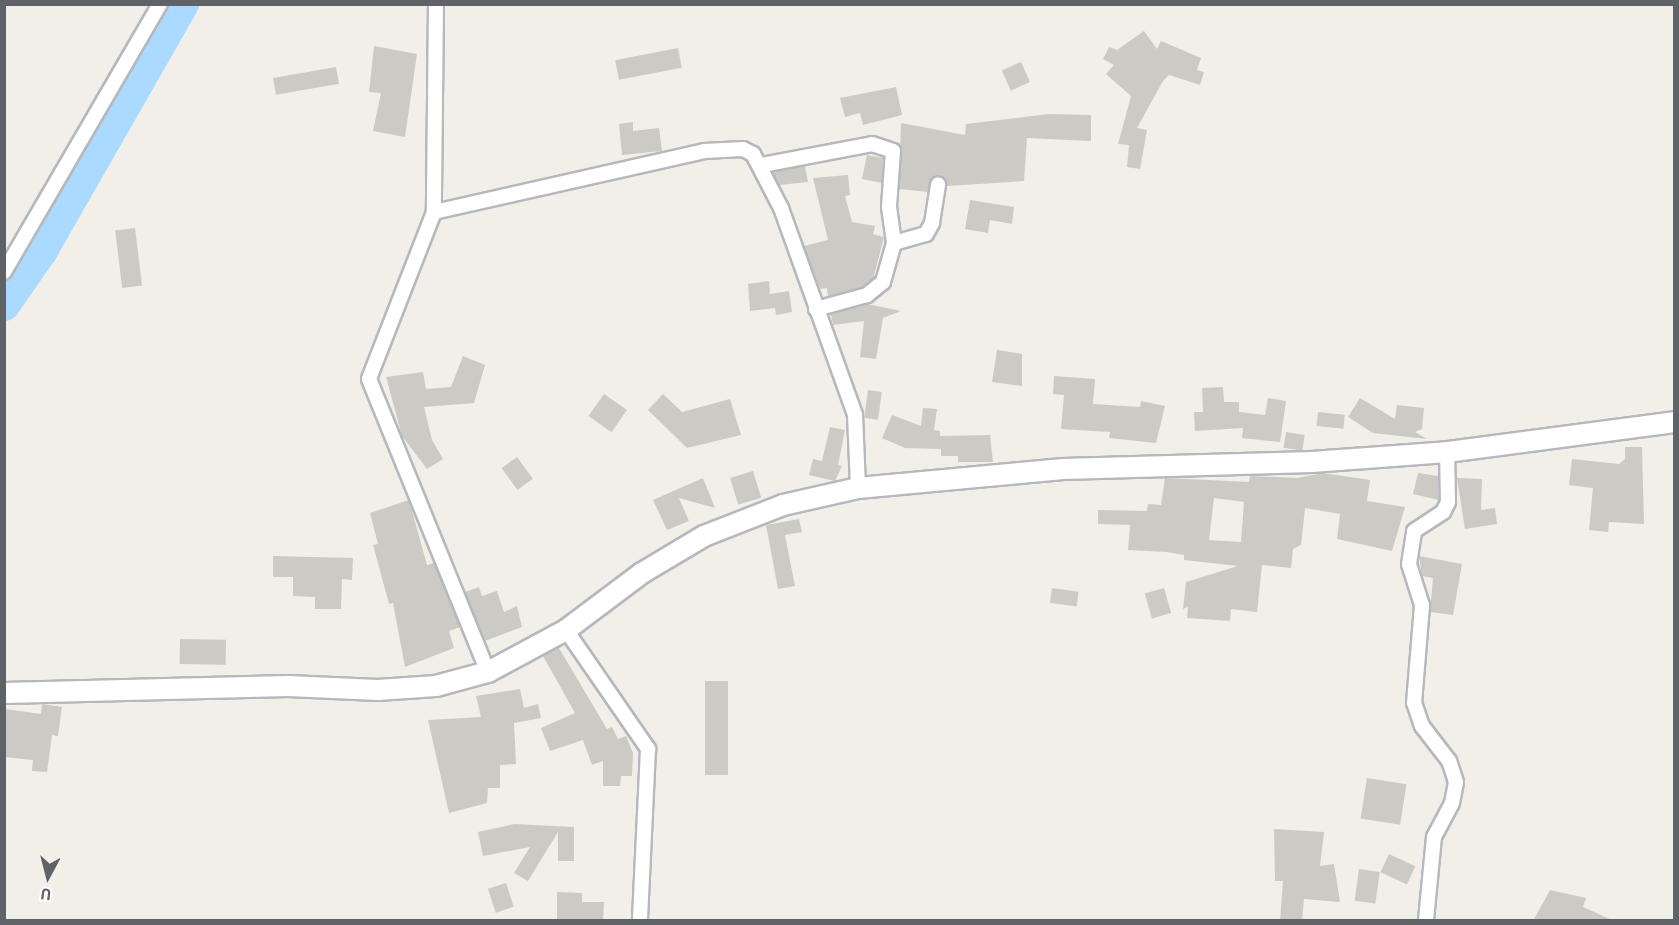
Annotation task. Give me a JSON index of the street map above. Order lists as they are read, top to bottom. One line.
{"north":"bottom"}
